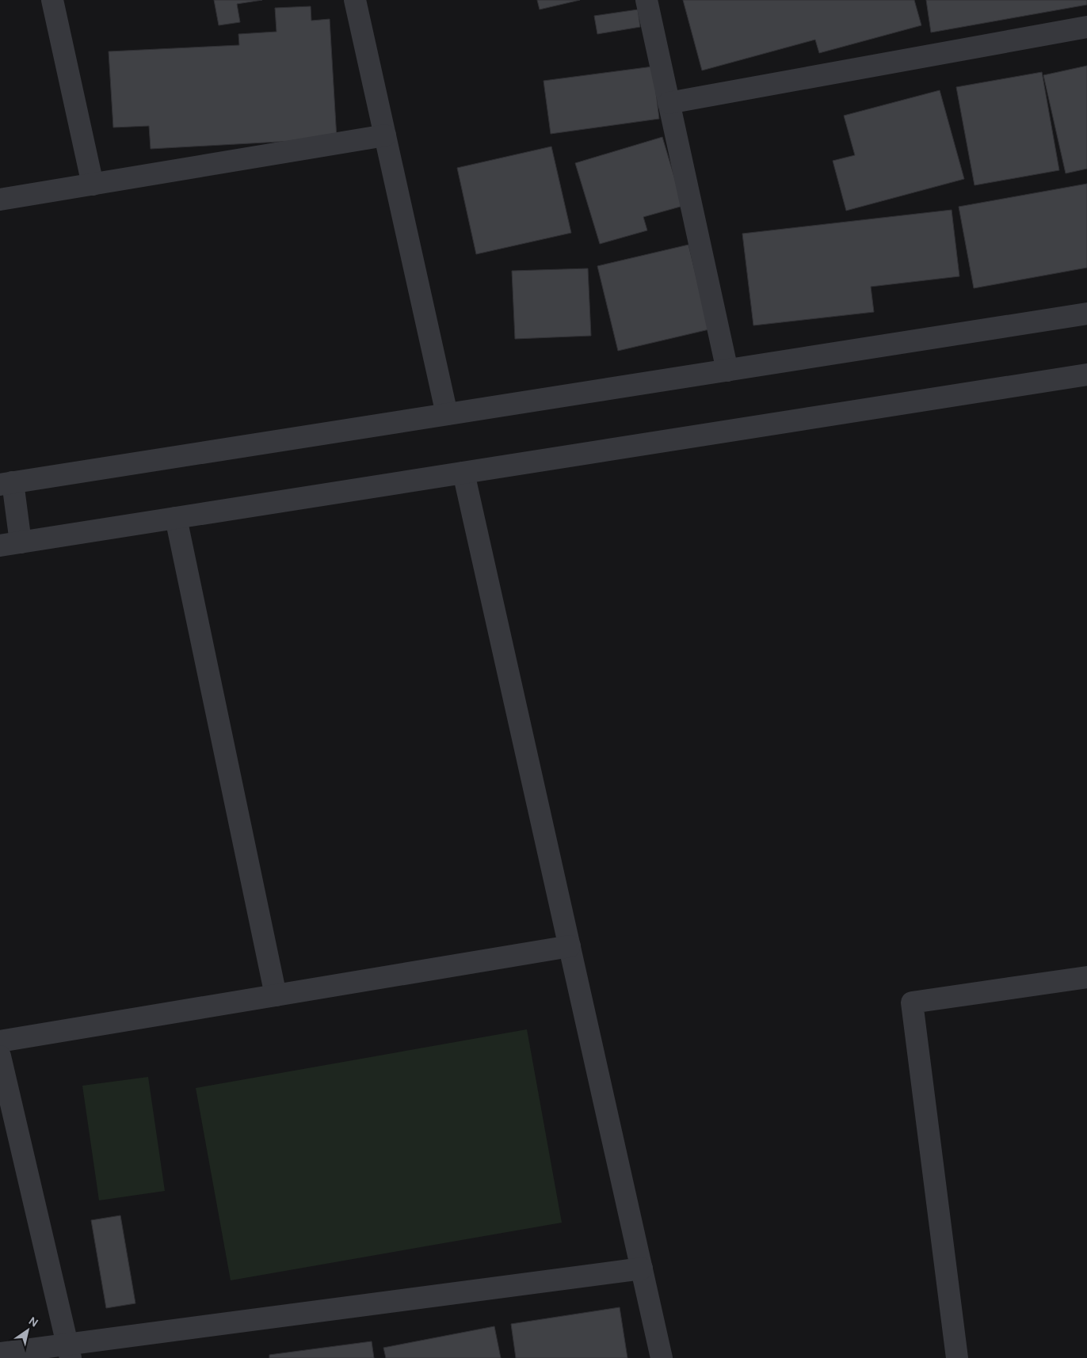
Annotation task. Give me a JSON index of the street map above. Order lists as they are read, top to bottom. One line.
{"north":"top right"}
